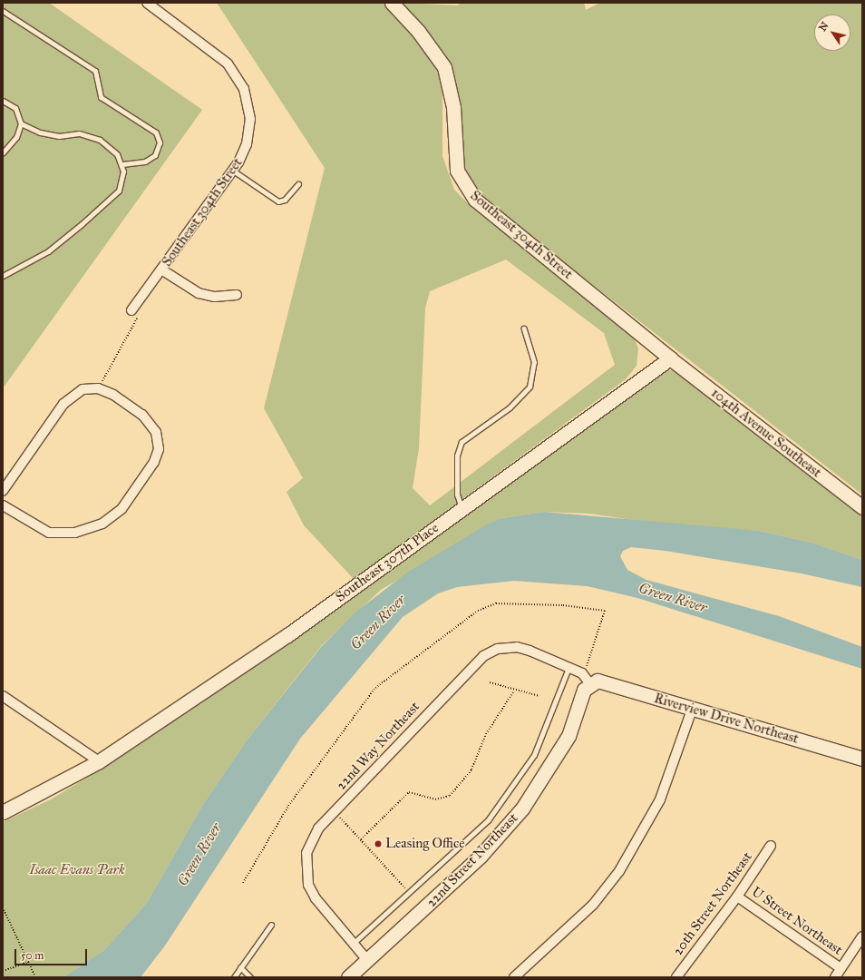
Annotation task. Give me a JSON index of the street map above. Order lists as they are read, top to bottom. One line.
{"streets":{"street":["Southeast 304th Street","104th Avenue Southeast","Southeast 307th Place","Riverview Drive Northeast","22nd Way Northeast","22nd Street Northeast","20th Street Northeast","U Street Northeast"]},"crossings":[["Southeast 304th Street","104th Avenue Southeast"],["Southeast 304th Street","Southeast 307th Place"],["104th Avenue Southeast","Southeast 307th Place"],["Riverview Drive Northeast","22nd Way Northeast"],["Riverview Drive Northeast","22nd Street Northeast"],["22nd Way Northeast","22nd Street Northeast"],["20th Street Northeast","U Street Northeast"]],"water":["Green River"],"parks":["Isaac Evans Park"],"places":["Leasing Office"],"scale_bar":"50 m","north":"top left"}
